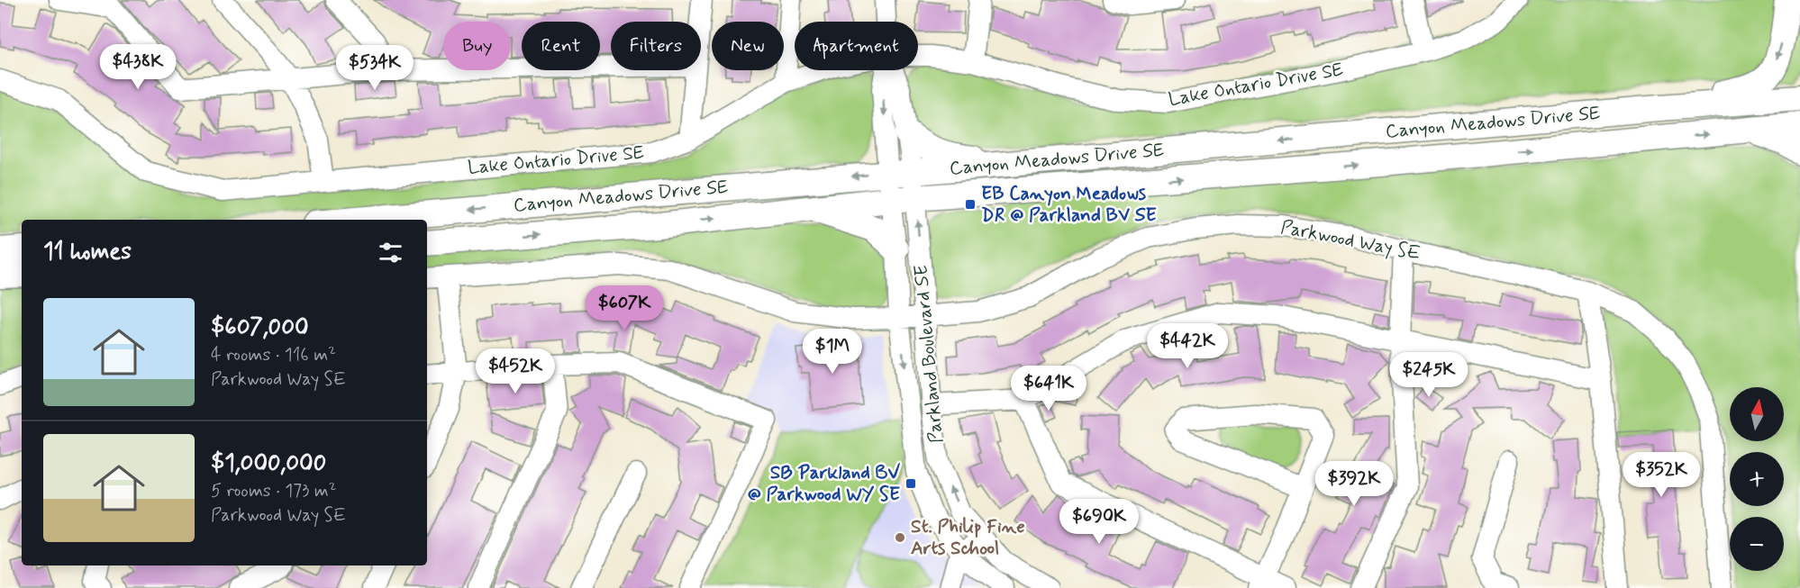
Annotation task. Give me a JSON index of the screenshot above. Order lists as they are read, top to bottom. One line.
{"streets":{"main road":["Canyon Meadows Drive SE"],"street":["Lake Ontario Drive SE","Parkwood Way SE","Parkland Boulevard SE"]},"crossings":[["Canyon Meadows Drive SE","Parkland Boulevard SE"],["Parkwood Way SE","Parkland Boulevard SE"]],"places":{"transit":["EB Canyon Meadows DR @ Parkland BV SE","SB Parkland BV @ Parkwood WY SE"],"other":["St. Philip Fine Arts School"]},"north":"top","page":{"chip":["Buy","Rent","Filters","New","Apartment"],"price":["$438K","$534K","$607K","$442K","$1M","$452K","$245K","$641K","$352K","$392K","$690K"],"heading":"11 homes","list":[{"name":"$607,000","note":"4 rooms · 116 m² · Parkwood Way SE"},{"name":"$1,000,000","note":"5 rooms · 173 m² · Parkwood Way SE"}],"map_buttons":["+","−"]}}
